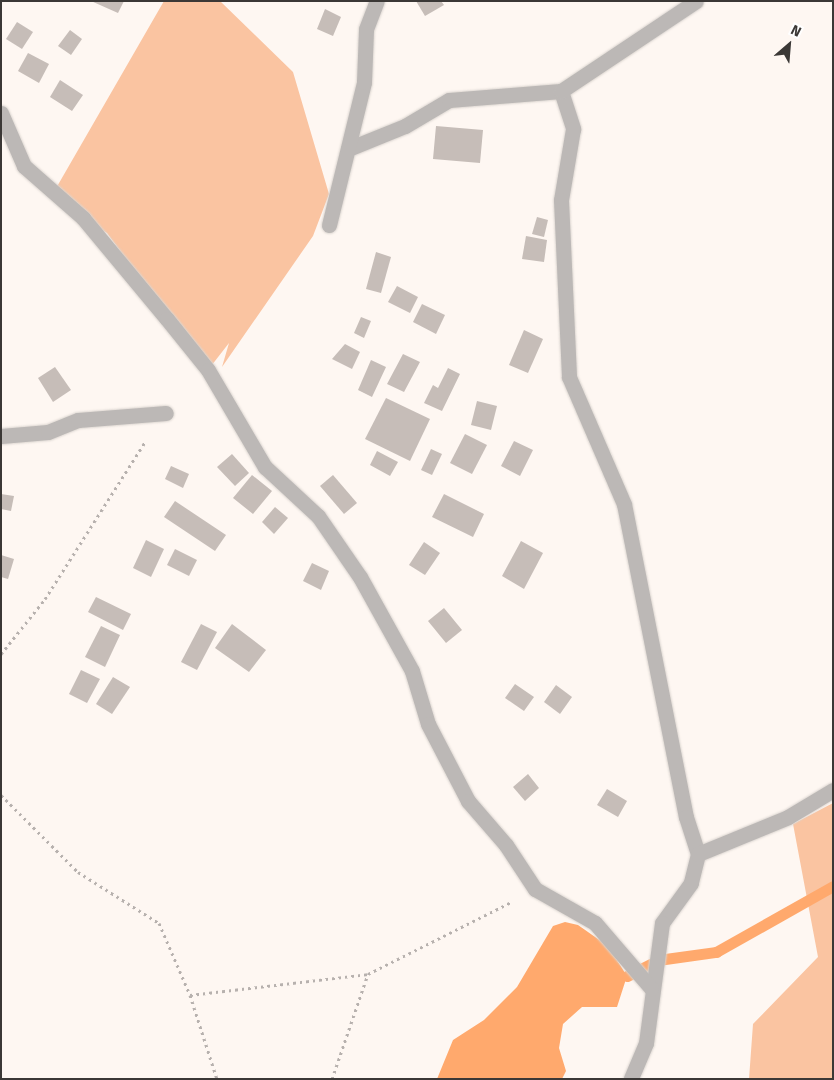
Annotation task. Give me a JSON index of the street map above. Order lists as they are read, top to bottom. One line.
{"north":"top right"}
